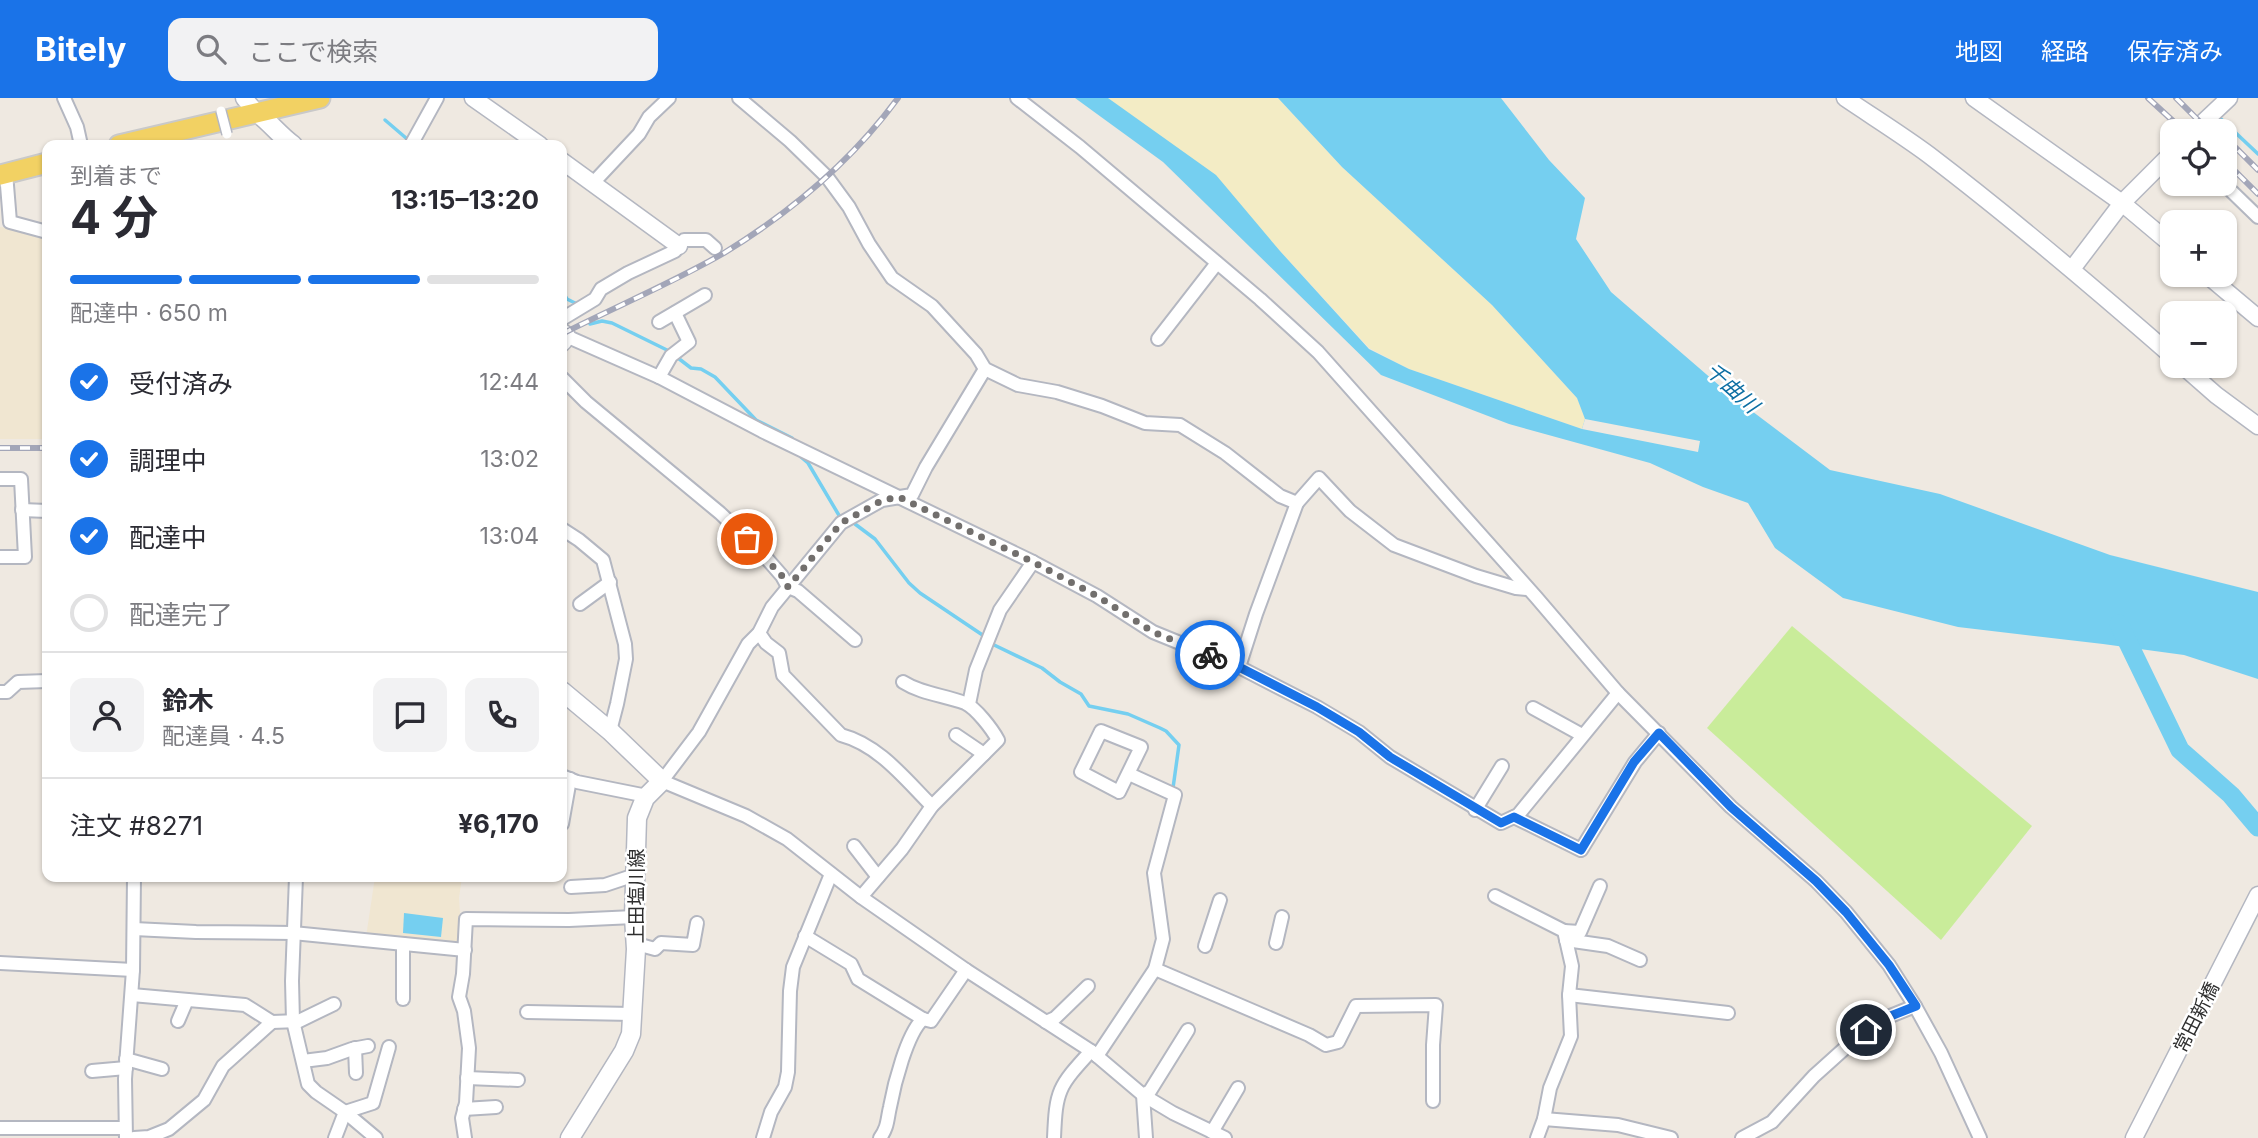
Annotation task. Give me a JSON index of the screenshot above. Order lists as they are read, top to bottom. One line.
{"streets":{"main road":["上田塩川線"],"street":["常田新橋"]},"water":["千曲川"],"page":{"header":"Bitely","search":"ここで検索","nav":["地図","経路","保存済み"],"map_buttons":["+","−"],"heading":["4 分","到着まで","13:15–13:20"],"panel":["鈴木","配達員 · 4.5","注文 #8271","¥6,170"],"bar":"配達中 · 650 m","list":[["受付済み","12:44"],["調理中","13:02"],["配達中","13:04"],"配達完了"]}}
